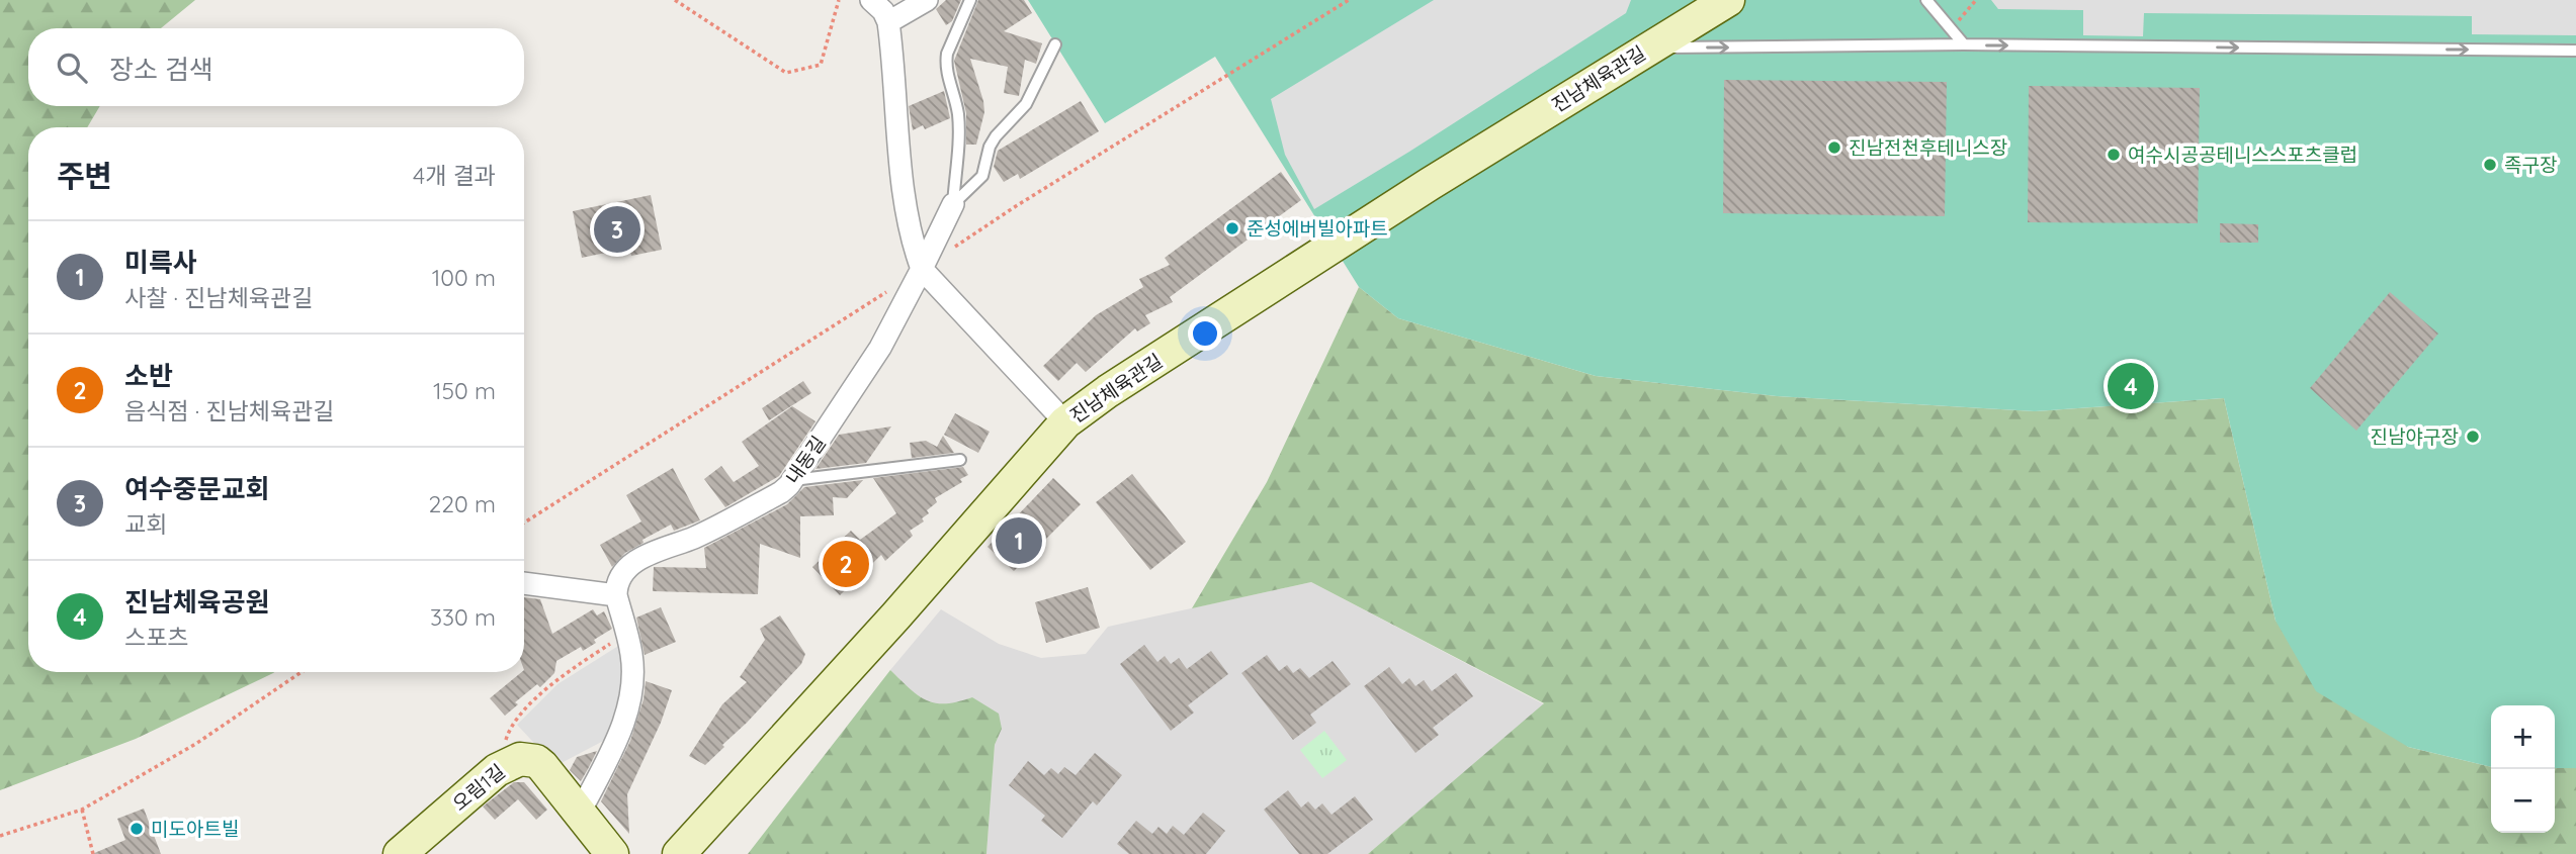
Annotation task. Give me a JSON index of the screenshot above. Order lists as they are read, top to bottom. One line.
{"streets":{"street":["진남체육관길","내동길","오림1길"]},"places":["진남전천후테니스장","여수시공공테니스스포츠클럽","족구장","준성에버빌아파트","진남야구장","미도아트빌"],"page":{"search":"장소 검색","heading":["주변","4개 결과"],"pins":["3","4","1","2"],"list":[{"mark":"1","name":"미륵사","note":"사찰 · 진남체육관길","value":"100 m"},{"mark":"2","name":"소반","note":"음식점 · 진남체육관길","value":"150 m"},{"mark":"3","name":"여수중문교회","note":"교회","value":"220 m"},{"mark":"4","name":"진남체육공원","note":"스포츠","value":"330 m"}],"map_buttons":["+","−"]}}
